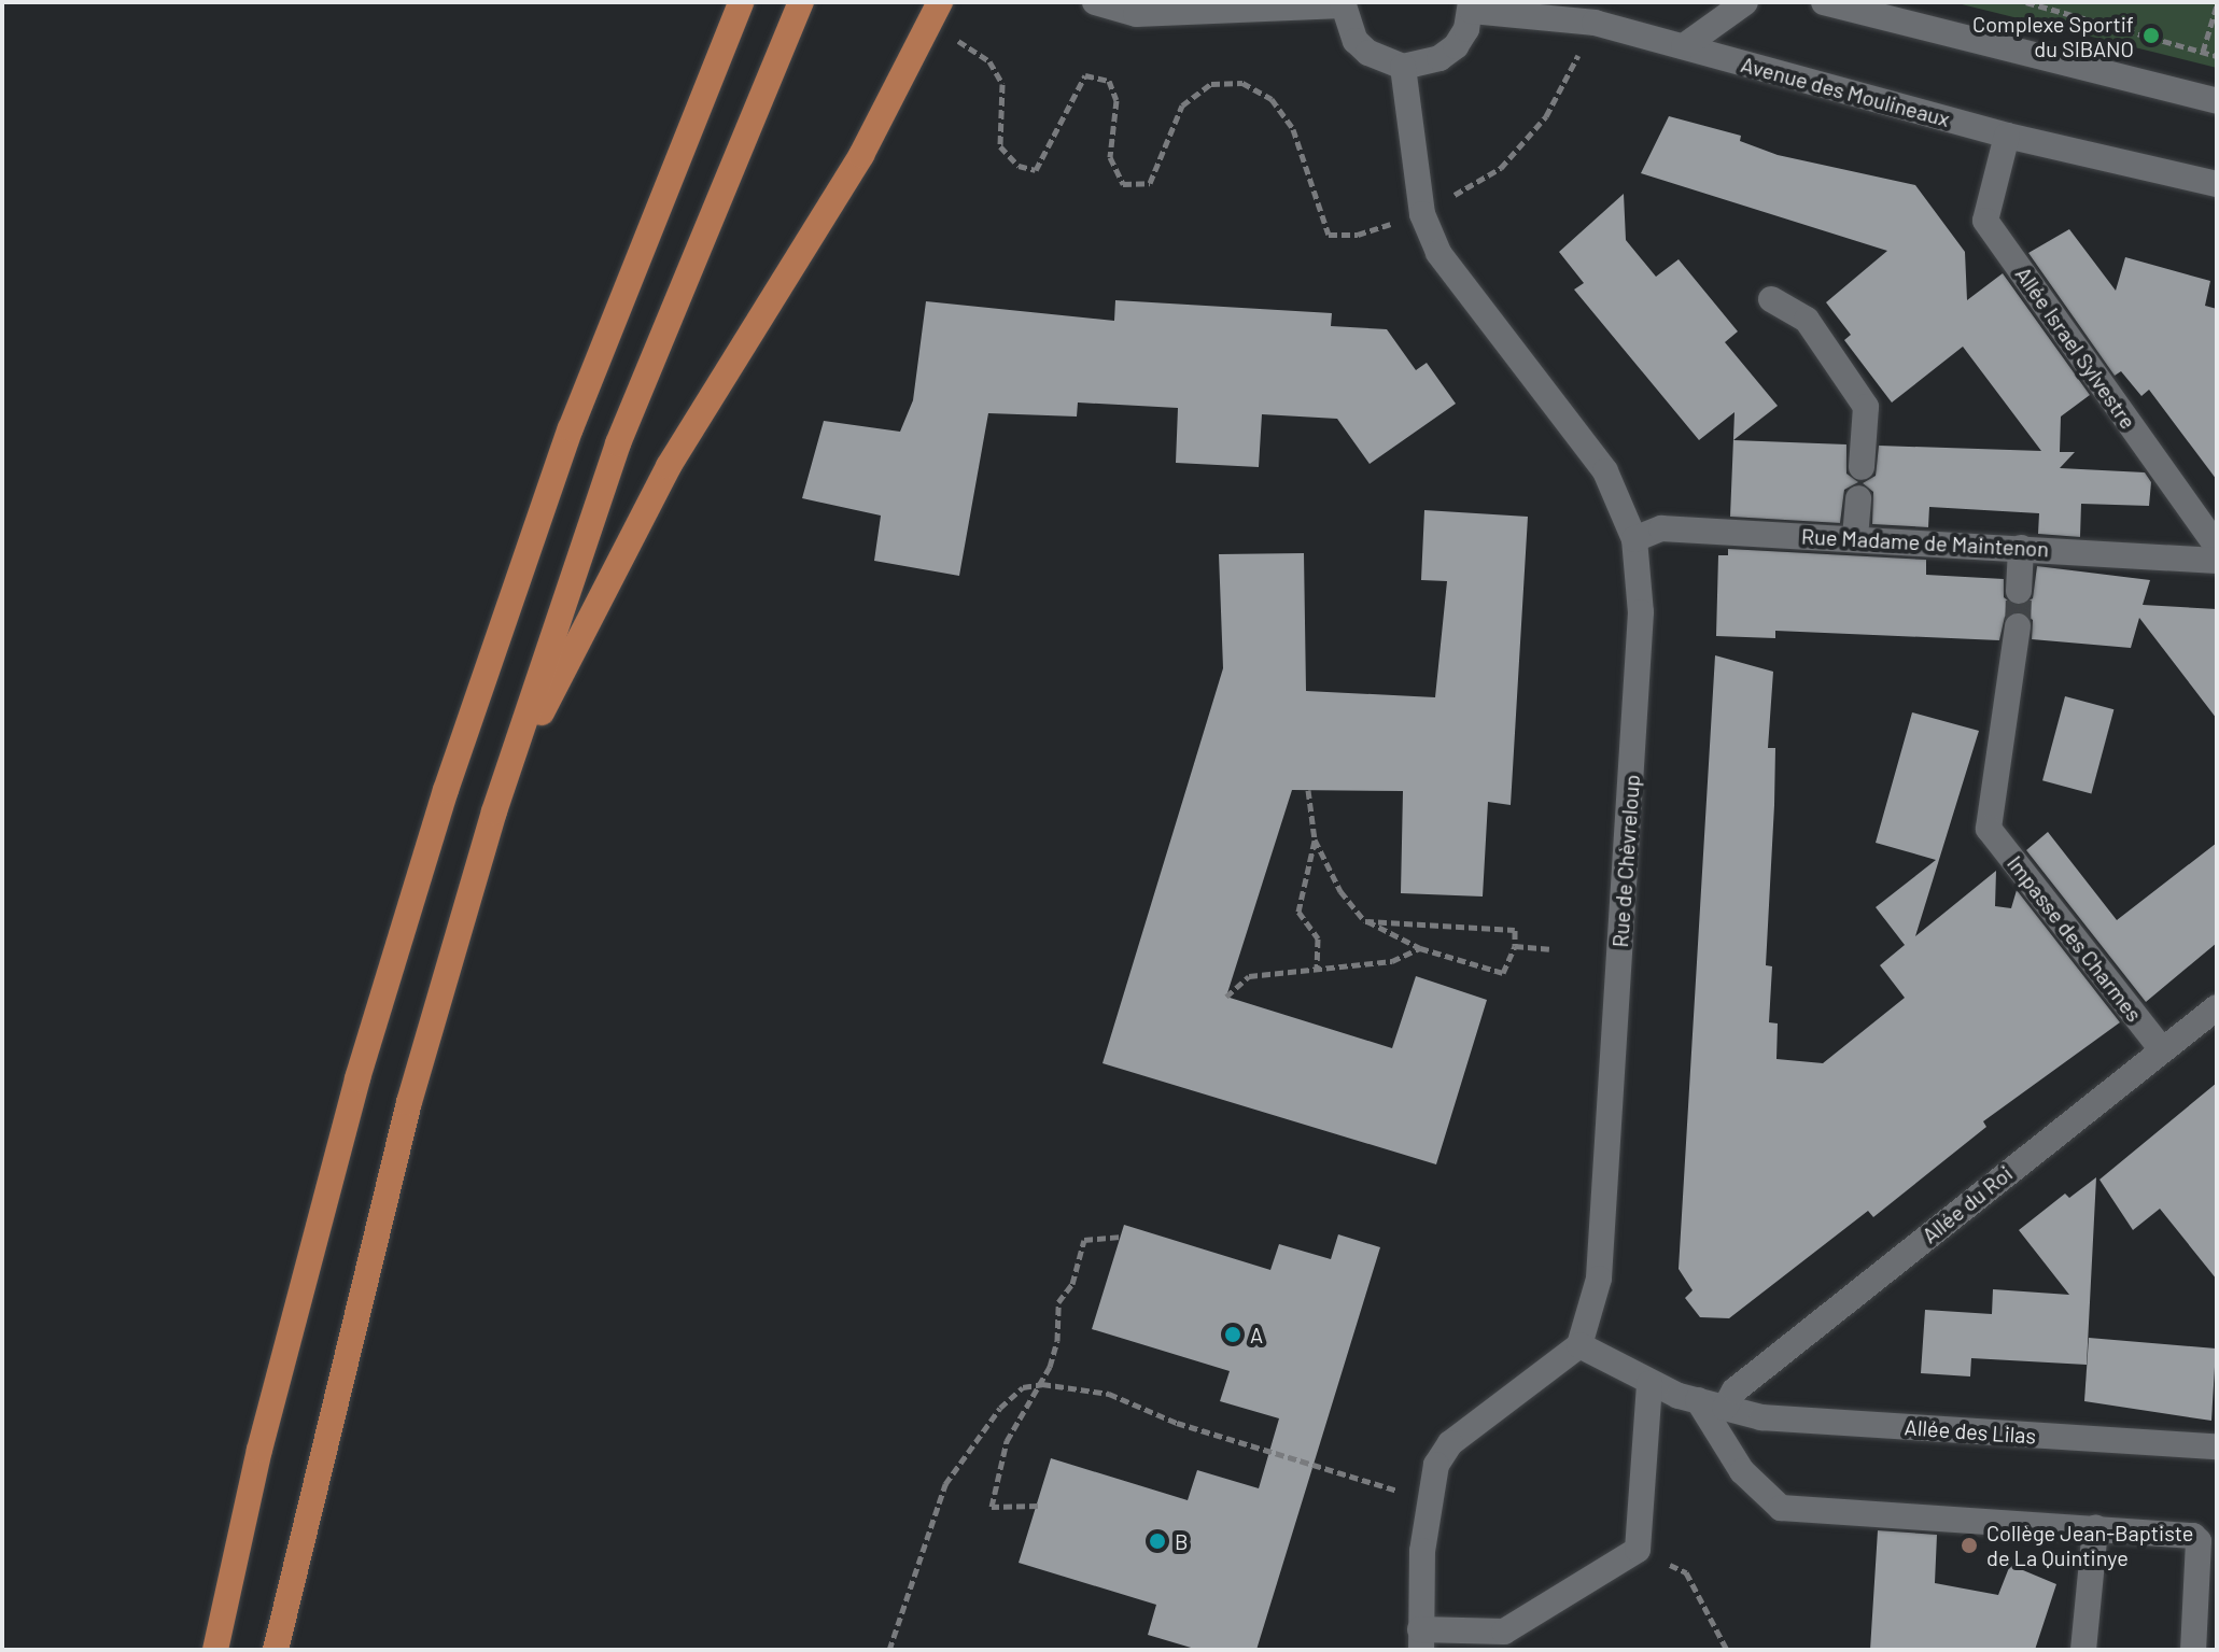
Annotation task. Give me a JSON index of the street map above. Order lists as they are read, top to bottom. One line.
{"streets":{"street":["Avenue des Moulineaux","Allée Israel Sylvestre","Rue Madame de Maintenon","Rue de Chèvreloup","Impasse des Charmes","Allée du Roi","Allée des Lilas"]},"crossings":[["Avenue des Moulineaux","Allée Israel Sylvestre"],["Rue Madame de Maintenon","Rue de Chèvreloup"],["Rue de Chèvreloup","Allée des Lilas"],["Impasse des Charmes","Allée du Roi"],["Allée du Roi","Allée des Lilas"]],"places":["Complexe Sportif du SIBANO","A","B","Collège Jean-Baptiste de La Quintinye"]}
